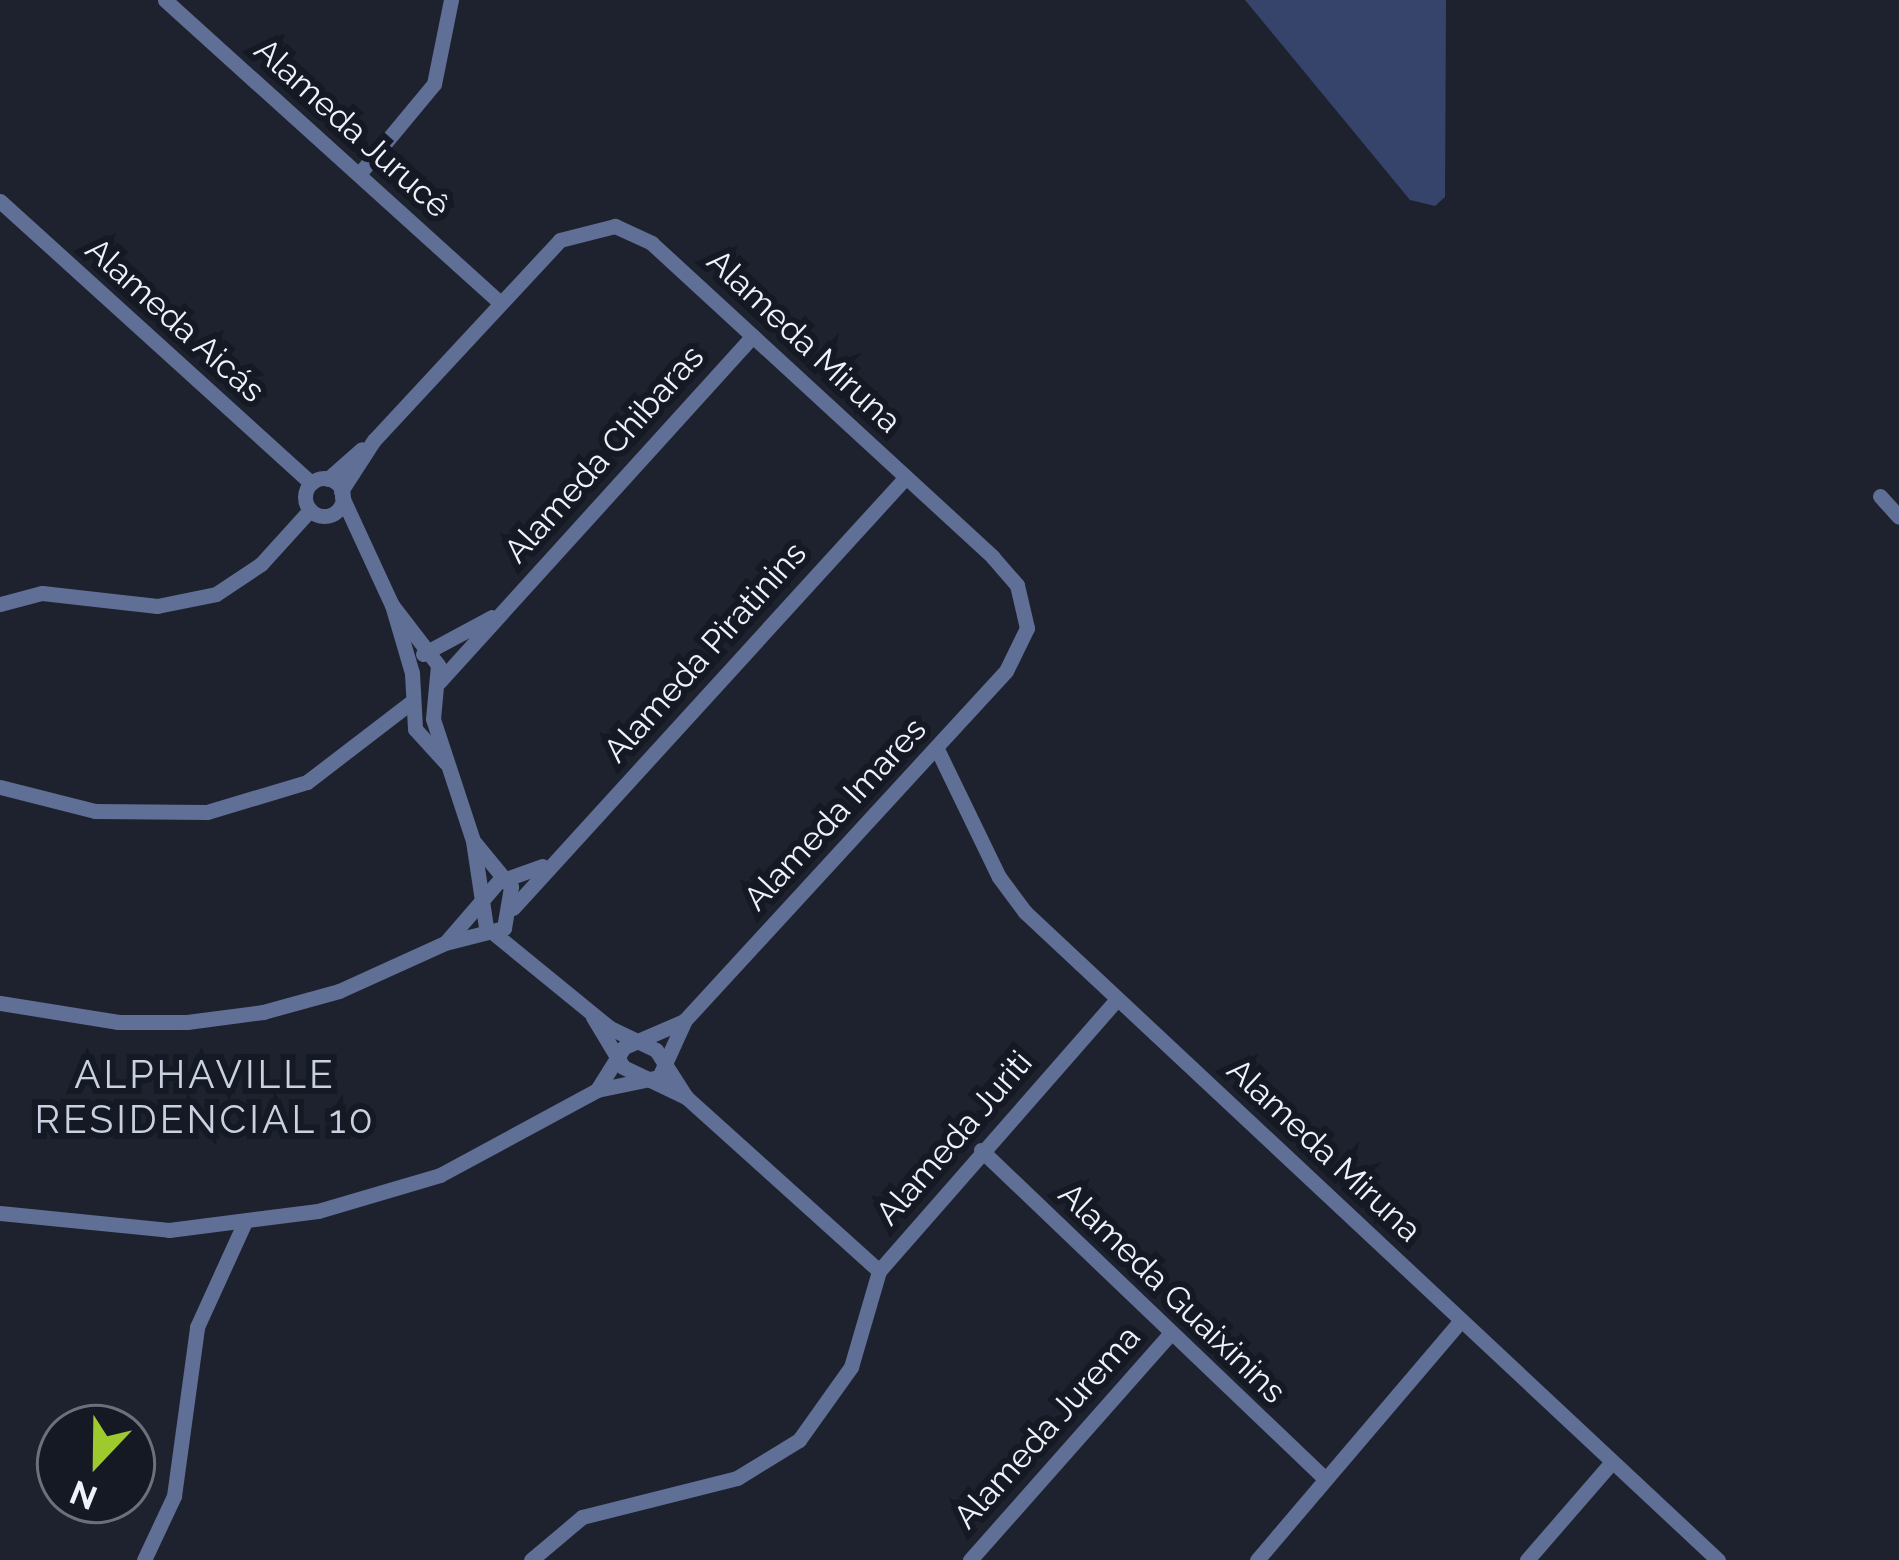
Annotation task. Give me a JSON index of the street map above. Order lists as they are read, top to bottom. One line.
{"streets":{"street":["Alameda Jurucê","Alameda Aicás","Alameda Miruna","Alameda Chibaras","Alameda Piratinins","Alameda Imares","Alameda Juriti","Alameda Guaixinins","Alameda Jurema"]},"crossings":[["Alameda Jurucê","Alameda Miruna"],["Alameda Miruna","Alameda Chibaras"],["Alameda Miruna","Alameda Piratinins"],["Alameda Miruna","Alameda Imares"],["Alameda Miruna","Alameda Juriti"],["Alameda Juriti","Alameda Guaixinins"],["Alameda Guaixinins","Alameda Jurema"]],"districts":["ALPHAVILLE RESIDENCIAL 10"],"north":"bottom"}
